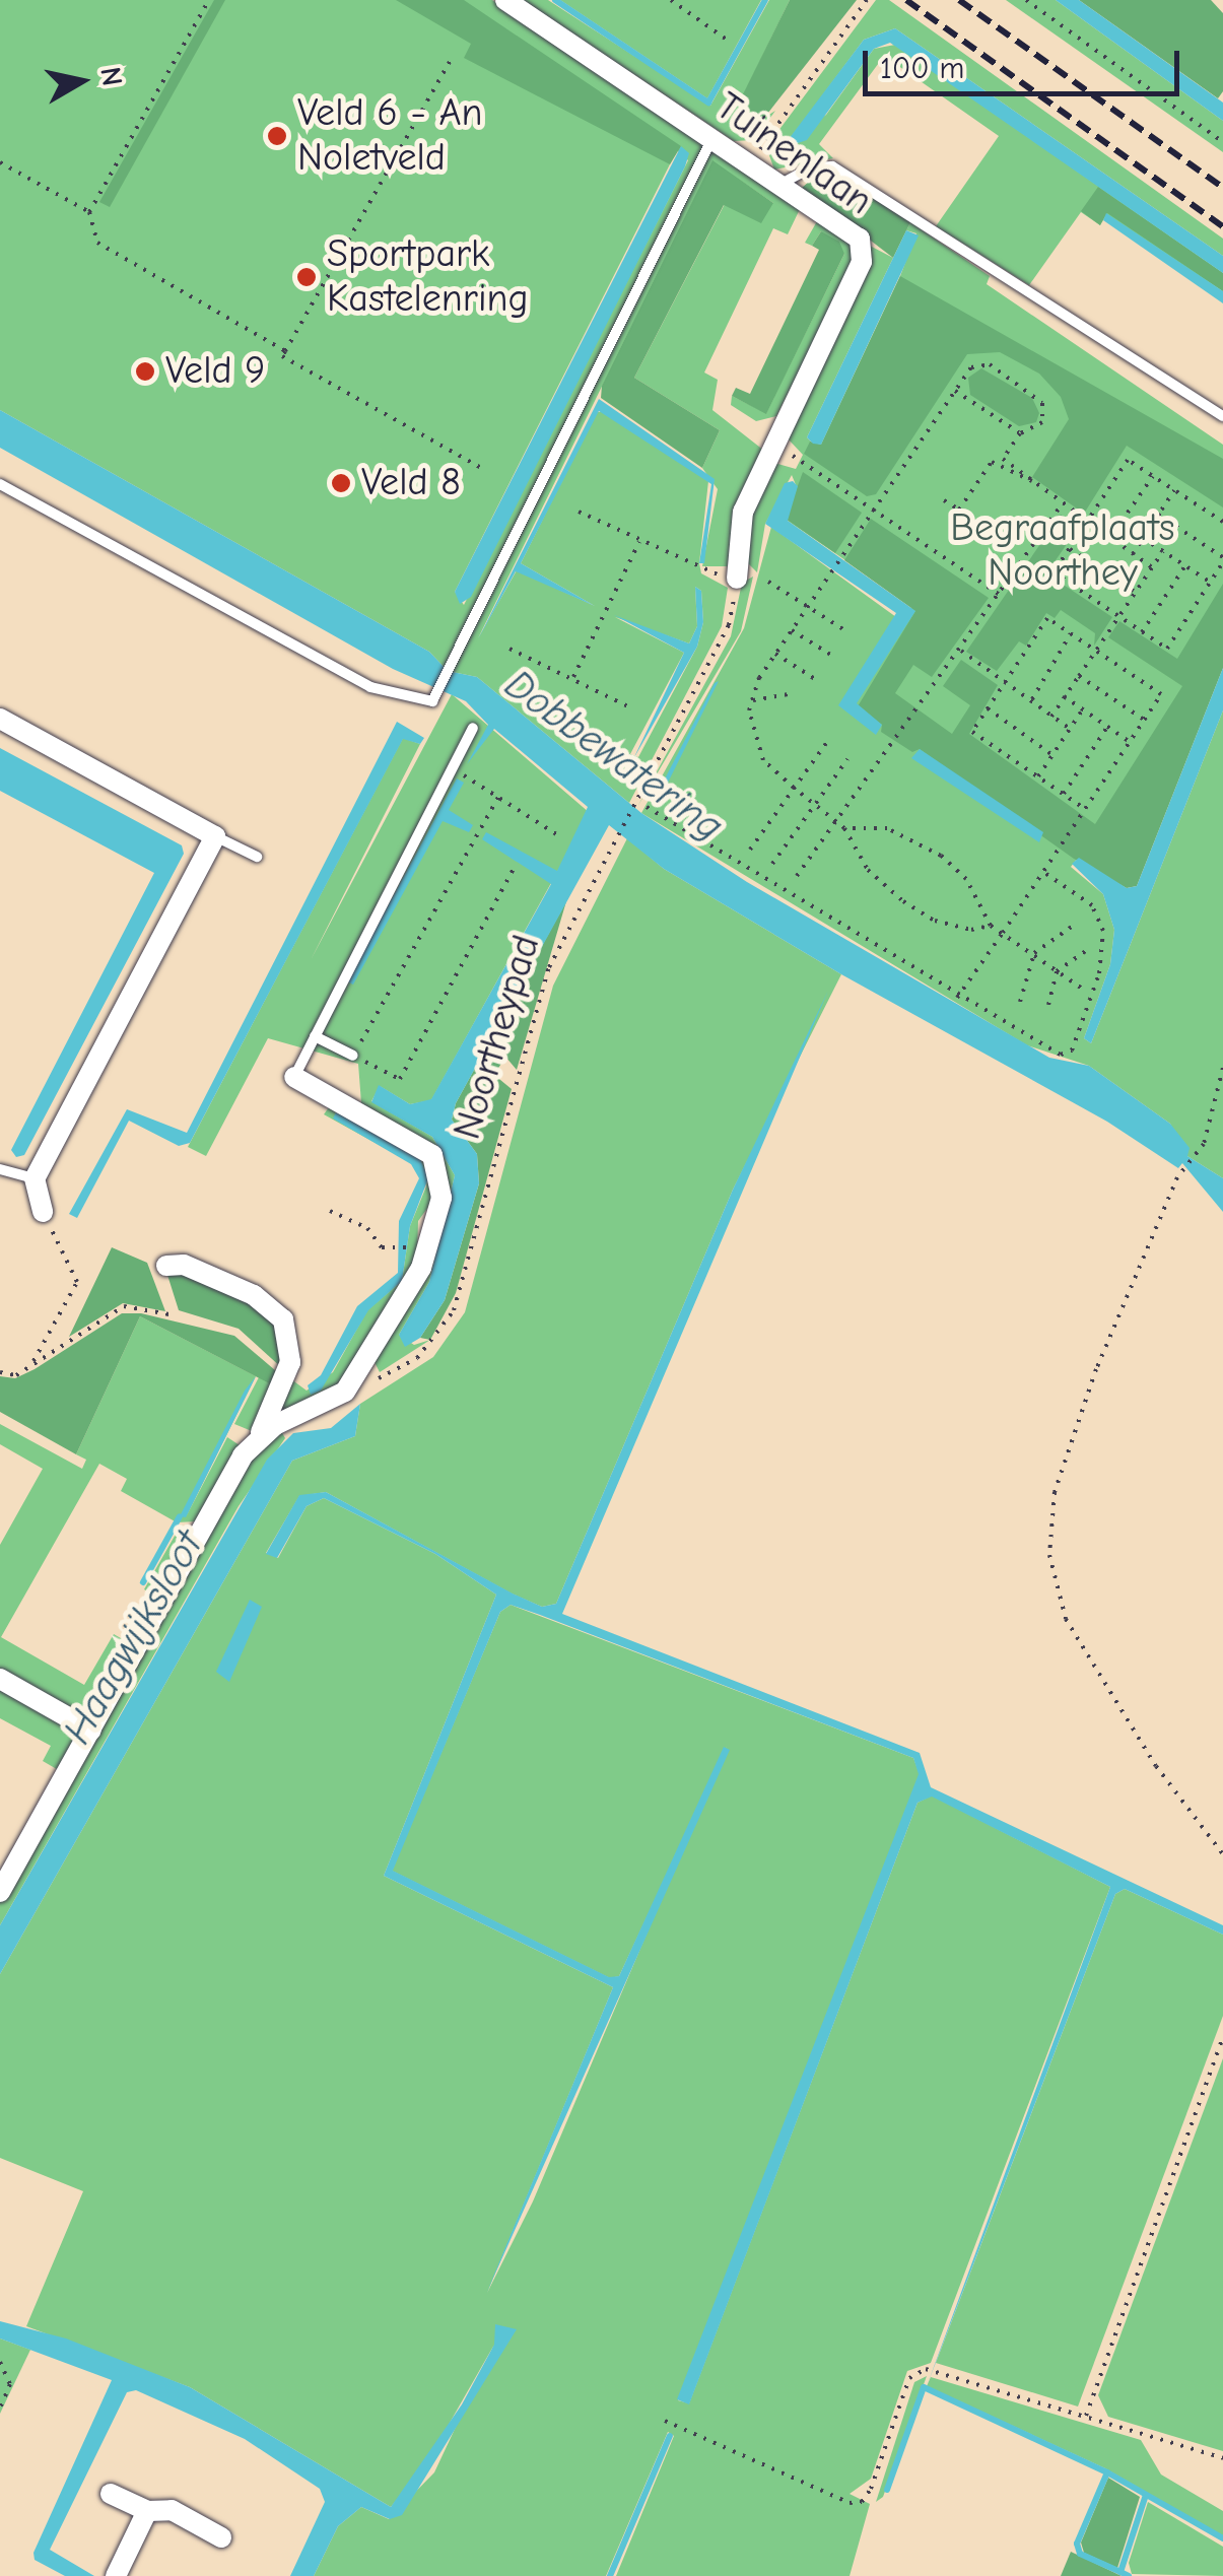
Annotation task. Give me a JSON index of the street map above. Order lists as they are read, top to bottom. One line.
{"streets":{"street":["Tuinenlaan"],"path":["Noortheypad"]},"water":["Dobbewatering","Haagwijksloot"],"parks":["Begraafplaats Noorthey"],"places":["Veld 6 - An Noletveld","Sportpark Kastelenring","Veld 9","Veld 8"],"scale_bar":"100 m","north":"right"}
